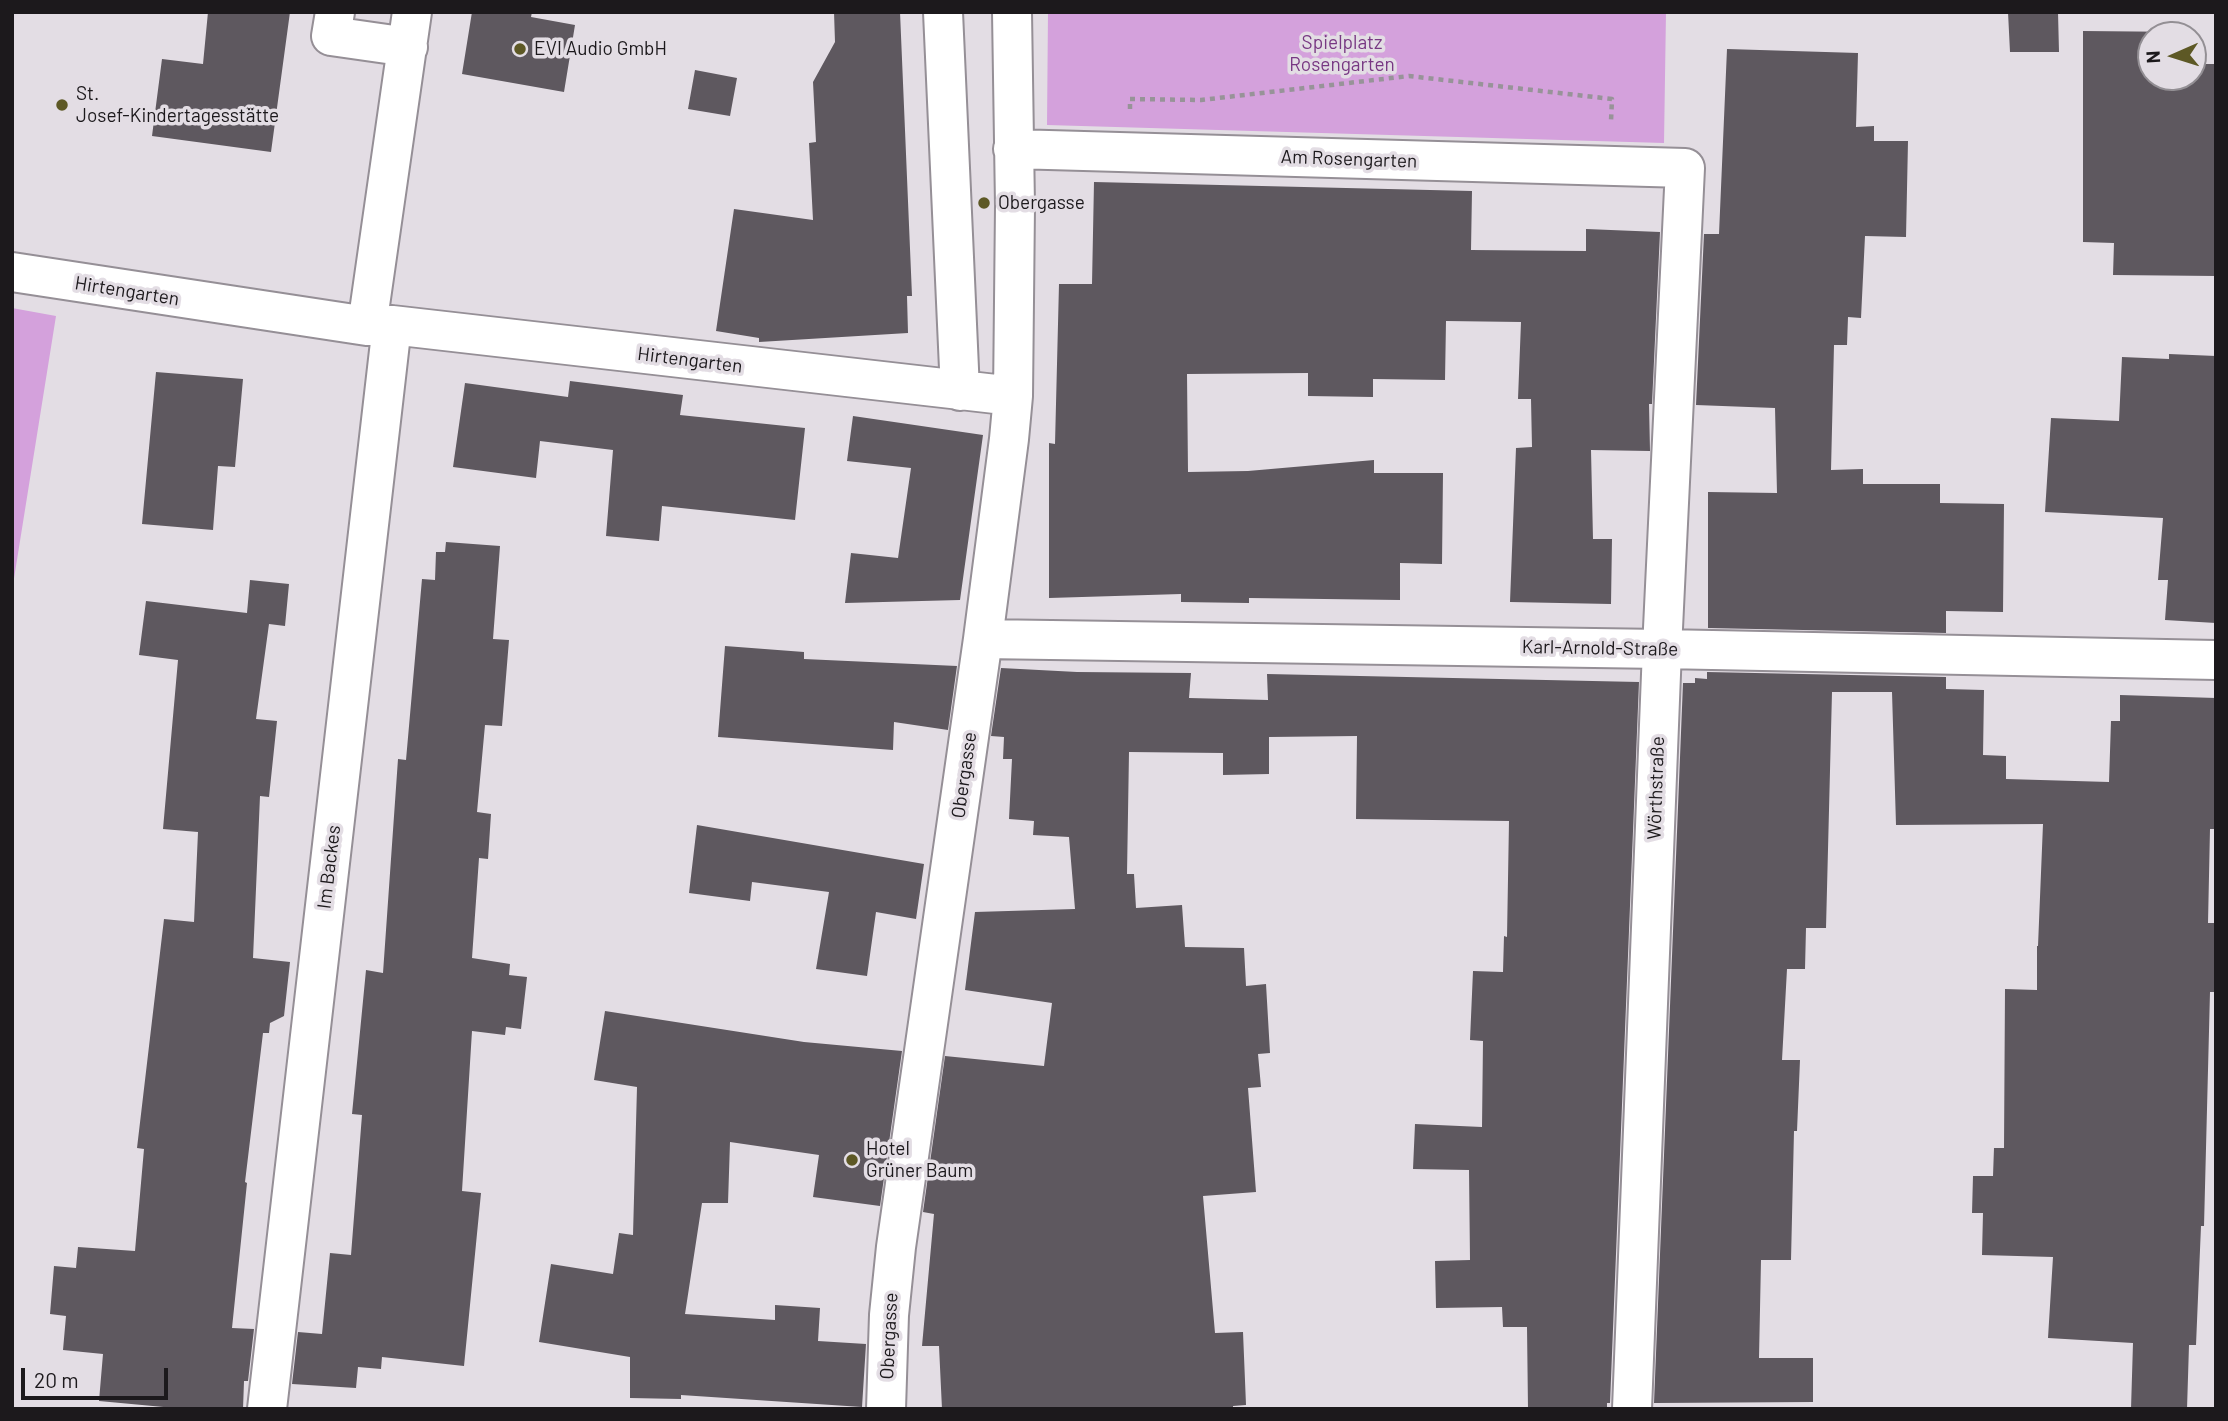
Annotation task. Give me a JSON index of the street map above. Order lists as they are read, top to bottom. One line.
{"streets":{"street":["Am Rosengarten","Hirtengarten","Karl-Arnold-Straße","Obergasse","Wörthstraße","Im Backes"]},"crossings":[["Am Rosengarten","Obergasse"],["Am Rosengarten","Wörthstraße"],["Hirtengarten","Obergasse"],["Hirtengarten","Im Backes"],["Karl-Arnold-Straße","Obergasse"],["Karl-Arnold-Straße","Wörthstraße"]],"parks":["Spielplatz Rosengarten"],"places":["EVI Audio GmbH","St. Josef-Kindertagesstätte","Obergasse","Hotel Grüner Baum"],"scale_bar":"20 m","north":"left"}
